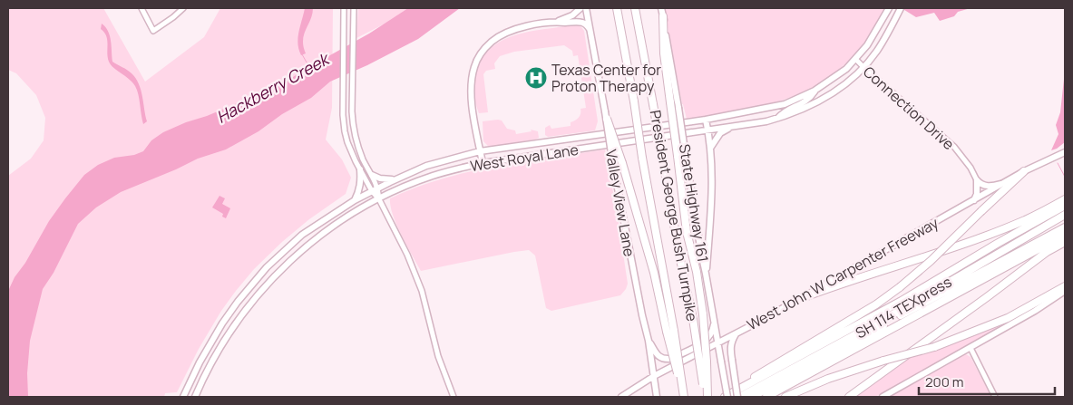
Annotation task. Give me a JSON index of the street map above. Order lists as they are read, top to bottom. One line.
{"streets":{"highway":["President George Bush Turnpike","SH 114 TEXpress"],"main road":["West Royal Lane","Valley View Lane","State Highway 161","West John W Carpenter Freeway"],"street":["Connection Drive"]},"crossings":[["Connection Drive","West Royal Lane"],["Valley View Lane","West John W Carpenter Freeway"],["State Highway 161","West John W Carpenter Freeway"]],"water":["Hackberry Creek"],"places":{"hospital":["Texas Center for Proton Therapy"]},"scale_bar":"200 m"}
